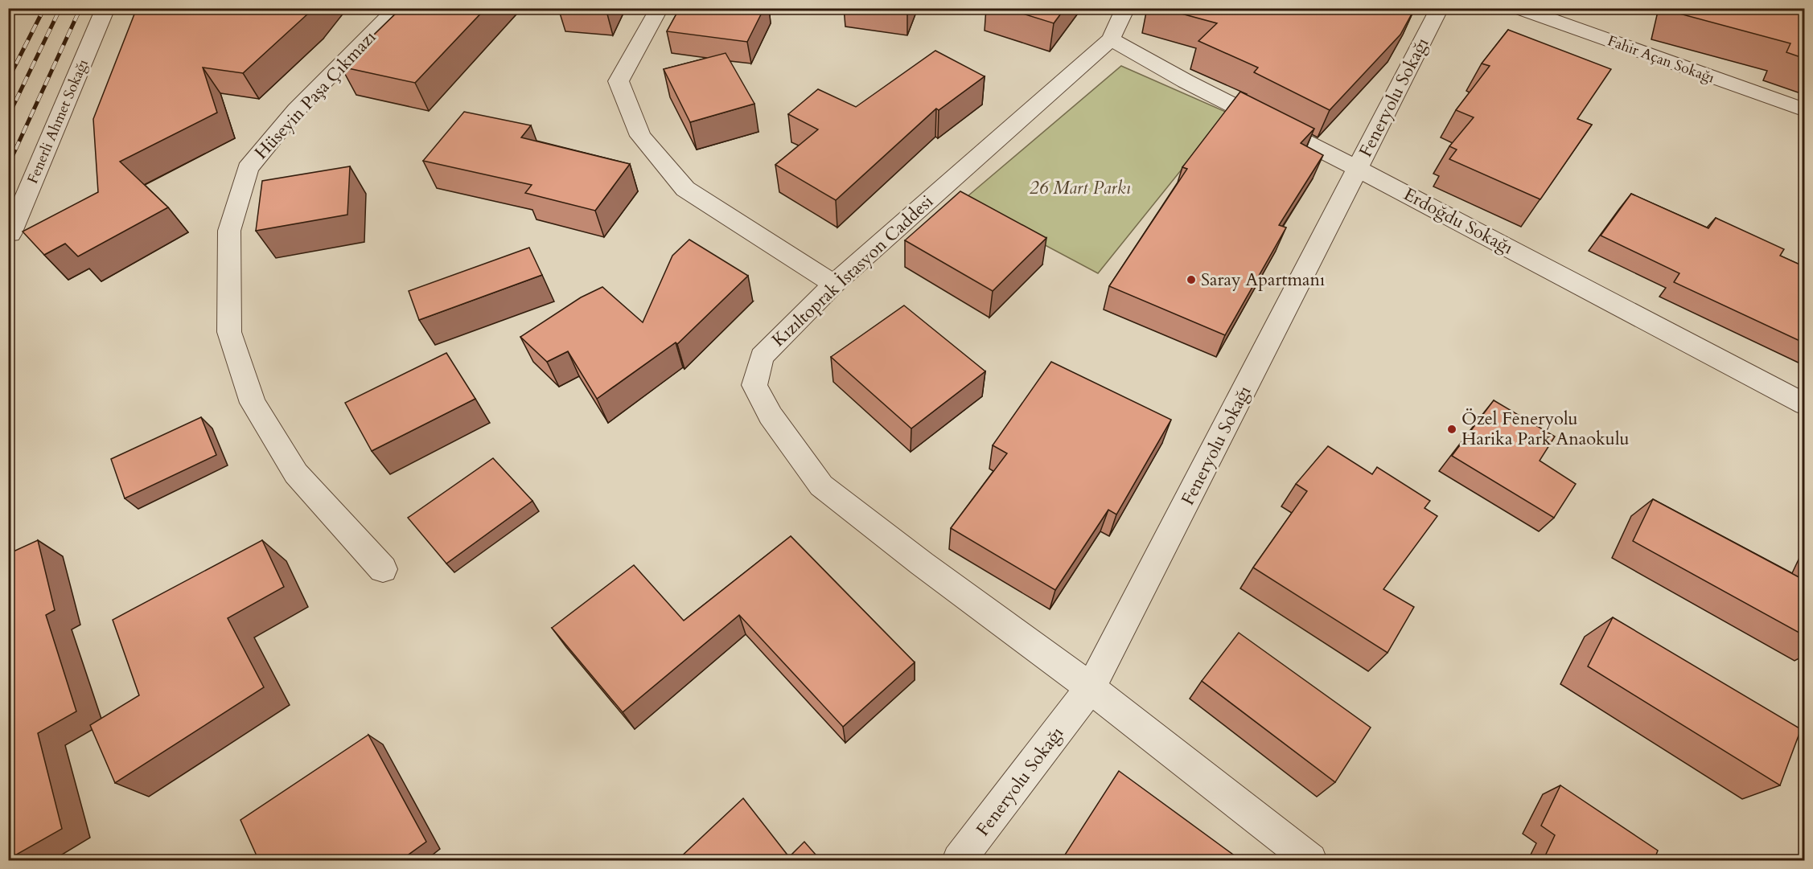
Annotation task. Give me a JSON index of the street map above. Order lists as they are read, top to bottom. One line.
{"streets":{"street":["Fahir Açan Sokağı","Hüseyin Paşa Çıkmazı","Feneryolu Sokağı","Fenerli Ahmet Sokağı","Erdoğdu Sokağı","Kızıltoprak İstasyon Caddesi"]},"crossings":[["Feneryolu Sokağı","Erdoğdu Sokağı"],["Feneryolu Sokağı","Kızıltoprak İstasyon Caddesi"],["Erdoğdu Sokağı","Kızıltoprak İstasyon Caddesi"]],"parks":["26 Mart Parkı"],"places":["Saray Apartmanı","Özel Feneryolu Harika Park Anaokulu"]}
